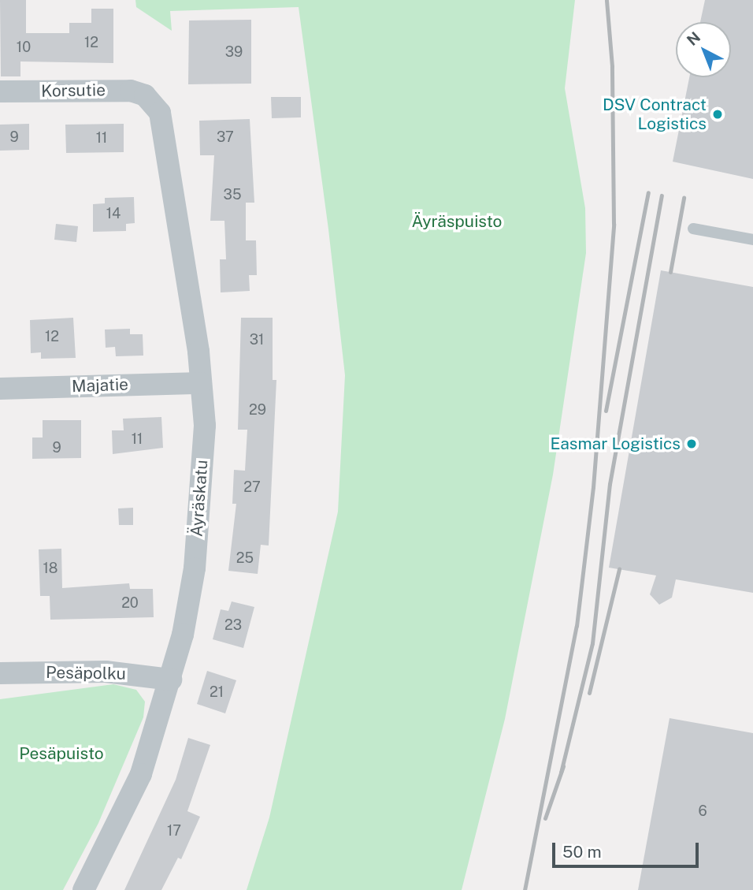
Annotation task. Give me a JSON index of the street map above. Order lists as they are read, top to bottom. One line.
{"streets":{"street":["Korsutie","Majatie","Äyräskatu","Pesäpolku"]},"crossings":[["Korsutie","Äyräskatu"],["Majatie","Äyräskatu"],["Äyräskatu","Pesäpolku"]],"parks":["Äyräspuisto","Pesäpuisto"],"places":["DSV Contract Logistics","Easmar Logistics"],"house_numbers":["12","10","39","9","37","11","35","14","12","31","29","11","9","27","25","18","20","23","21","6","17"],"scale_bar":"50 m","north":"top left"}
